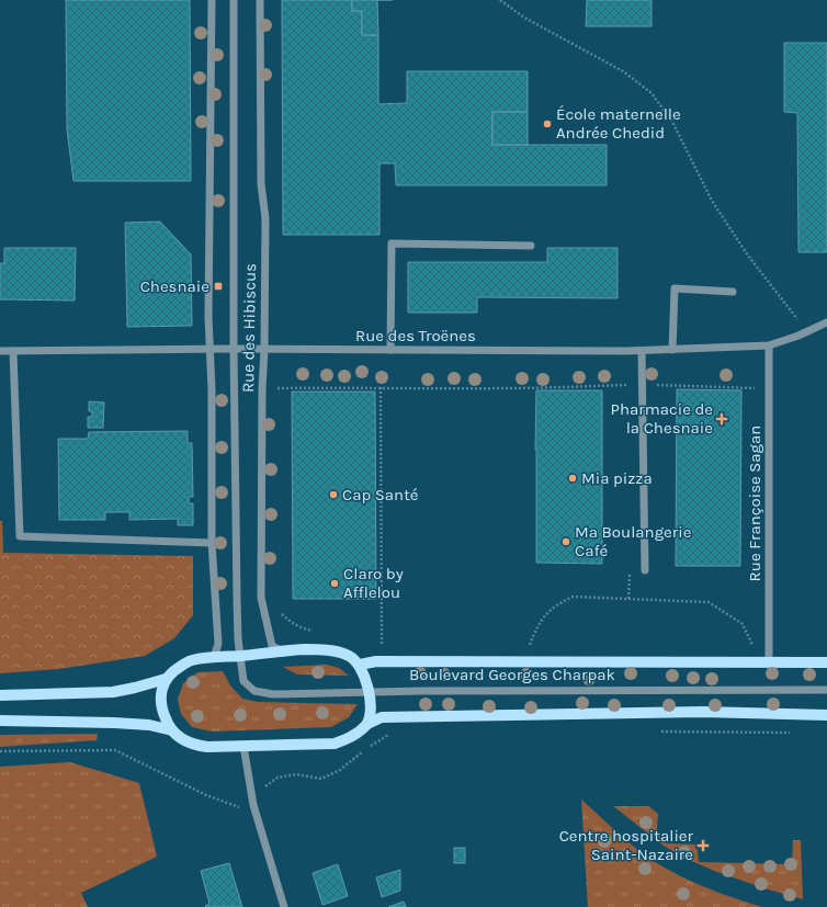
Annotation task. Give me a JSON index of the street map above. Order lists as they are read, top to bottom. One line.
{"streets":{"main road":["Boulevard Georges Charpak"],"street":["Rue des Hibiscus","Rue des Troënes","Rue Françoise Sagan"]},"crossings":[["Rue des Hibiscus","Rue des Troënes"],["Rue des Hibiscus","Boulevard Georges Charpak"],["Rue des Troënes","Rue Françoise Sagan"],["Rue Françoise Sagan","Boulevard Georges Charpak"]],"places":{"other":["École maternelle Andrée Chedid","Mia pizza","Cap Santé","Ma Boulangerie Café","Claro by Afflelou"],"transit":["Chesnaie"],"health":["Pharmacie de la Chesnaie","Centre hospitalier Saint-Nazaire"]}}
